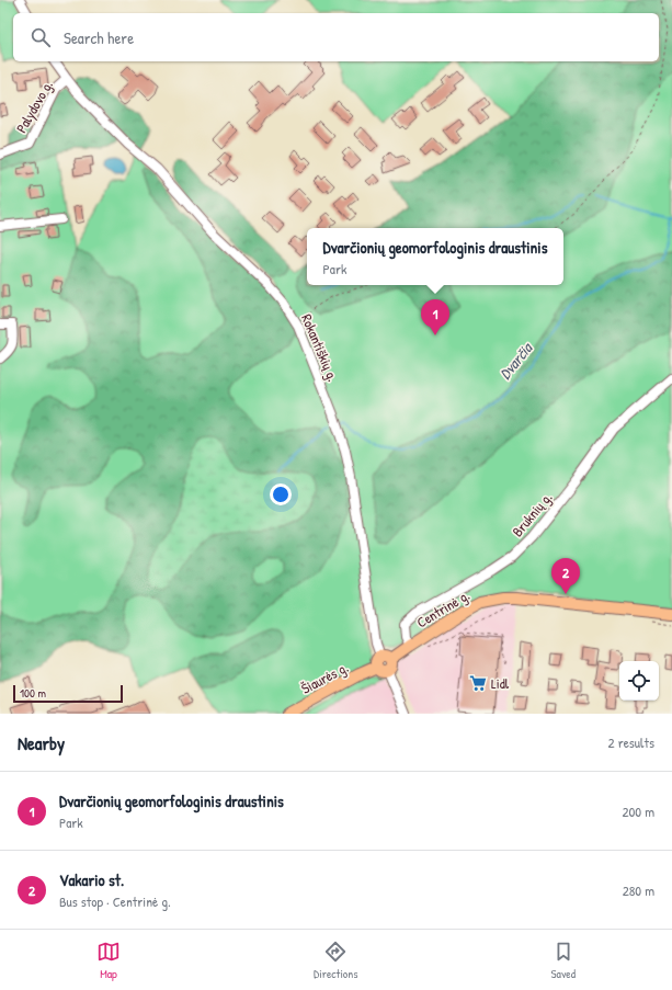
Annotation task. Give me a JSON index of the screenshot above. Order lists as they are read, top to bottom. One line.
{"streets":{"main road":["Centrinė g.","Šiaurės g."],"street":["Palydovo g.","Rokantiškių g.","Bruknių g."]},"crossings":[["Palydovo g.","Rokantiškių g."],["Rokantiškių g.","Centrinė g."],["Bruknių g.","Centrinė g."]],"water":["Dvarčia"],"places":{"supermarket":["Lidl"]},"scale_bar":"100 m","page":{"search":"Search here","popup":["Dvarčionių geomorfologinis draustinis","Park"],"pins":["1","2"],"scale":"100 m","heading":["Nearby","2 results"],"list":[{"mark":"1","name":"Dvarčionių geomorfologinis draustinis","note":"Park","value":"200 m"},{"mark":"2","name":"Vakario st.","note":"Bus stop · Centrinė g.","value":"280 m"}],"nav":["Map","Directions","Saved"]}}
